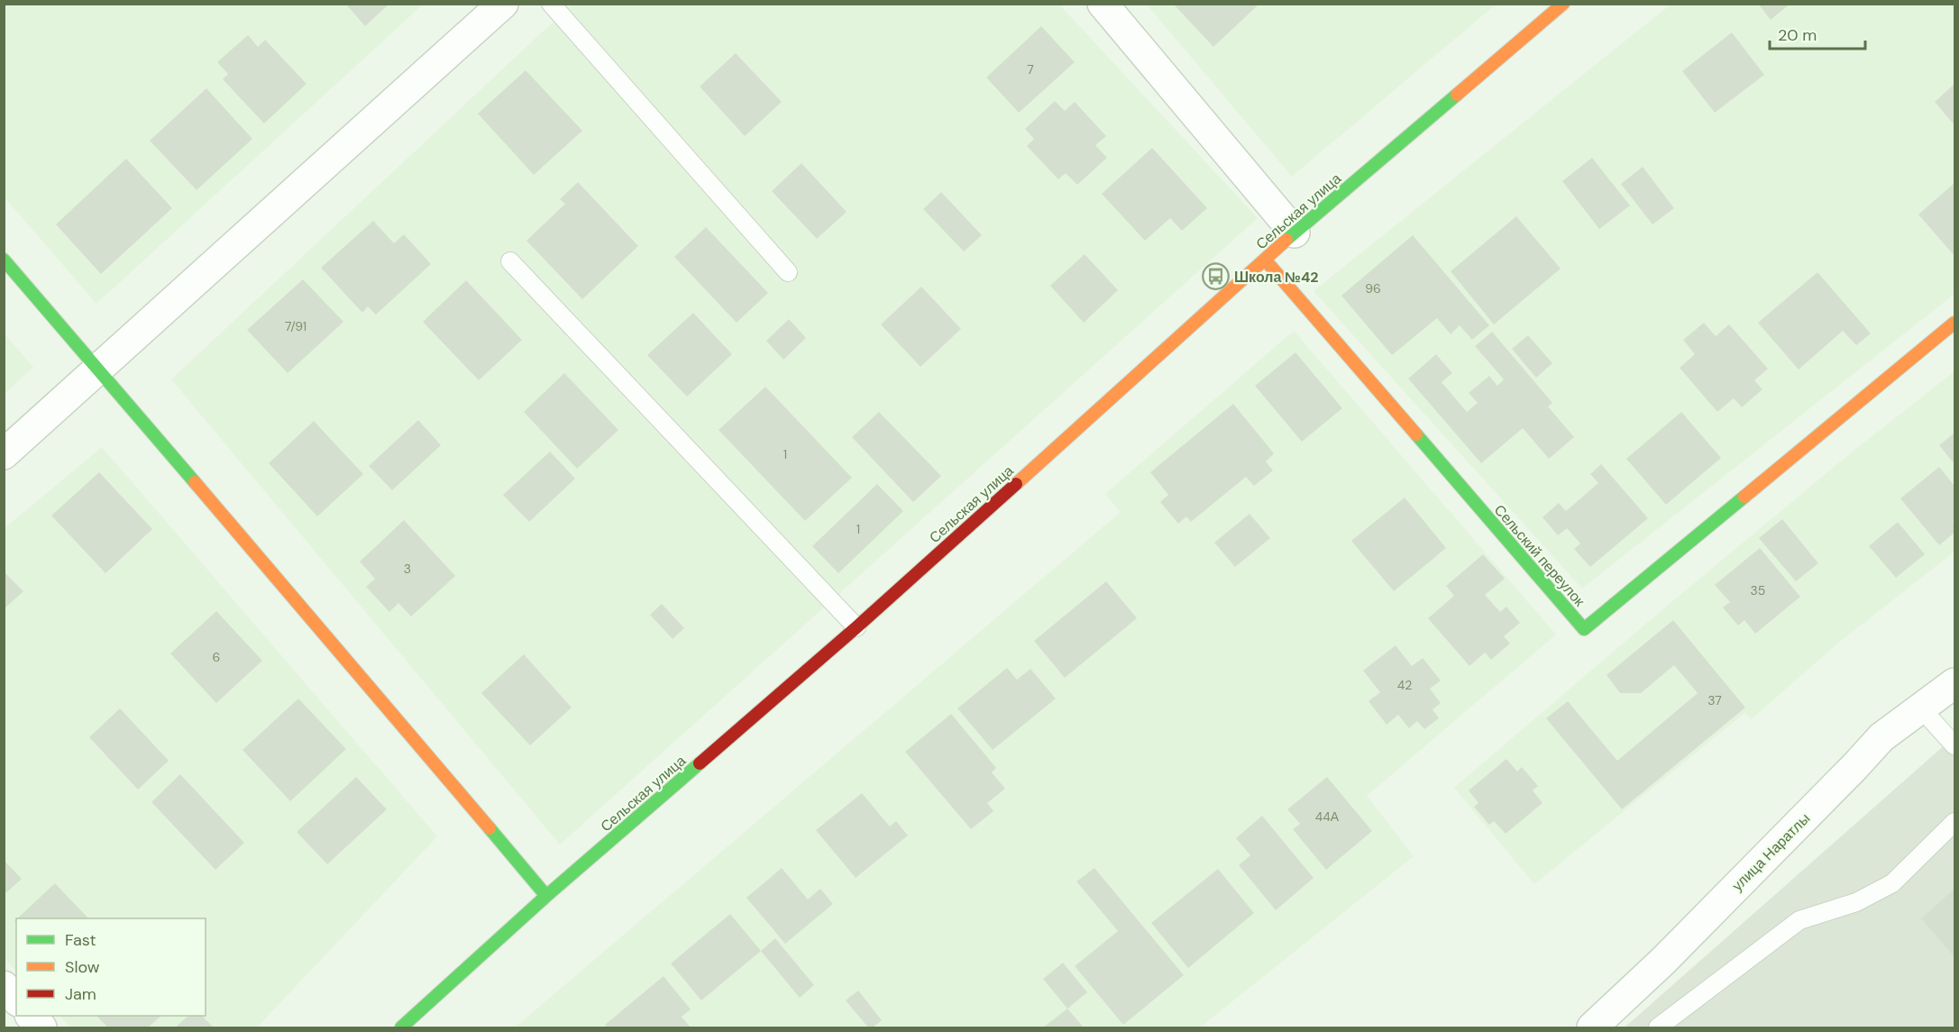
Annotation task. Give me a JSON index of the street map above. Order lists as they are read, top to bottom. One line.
{"streets":{"street":["Сельская улица","Сельский переулок","улица Наратлы"]},"crossings":[["Сельская улица","Сельский переулок"]],"places":{"bus stop":["Школа №42"]},"house_numbers":["7","96","7/91","1","1","3","35","6","42","37","44А"],"legend":["Fast","Slow","Jam"],"scale_bar":"20 m"}
